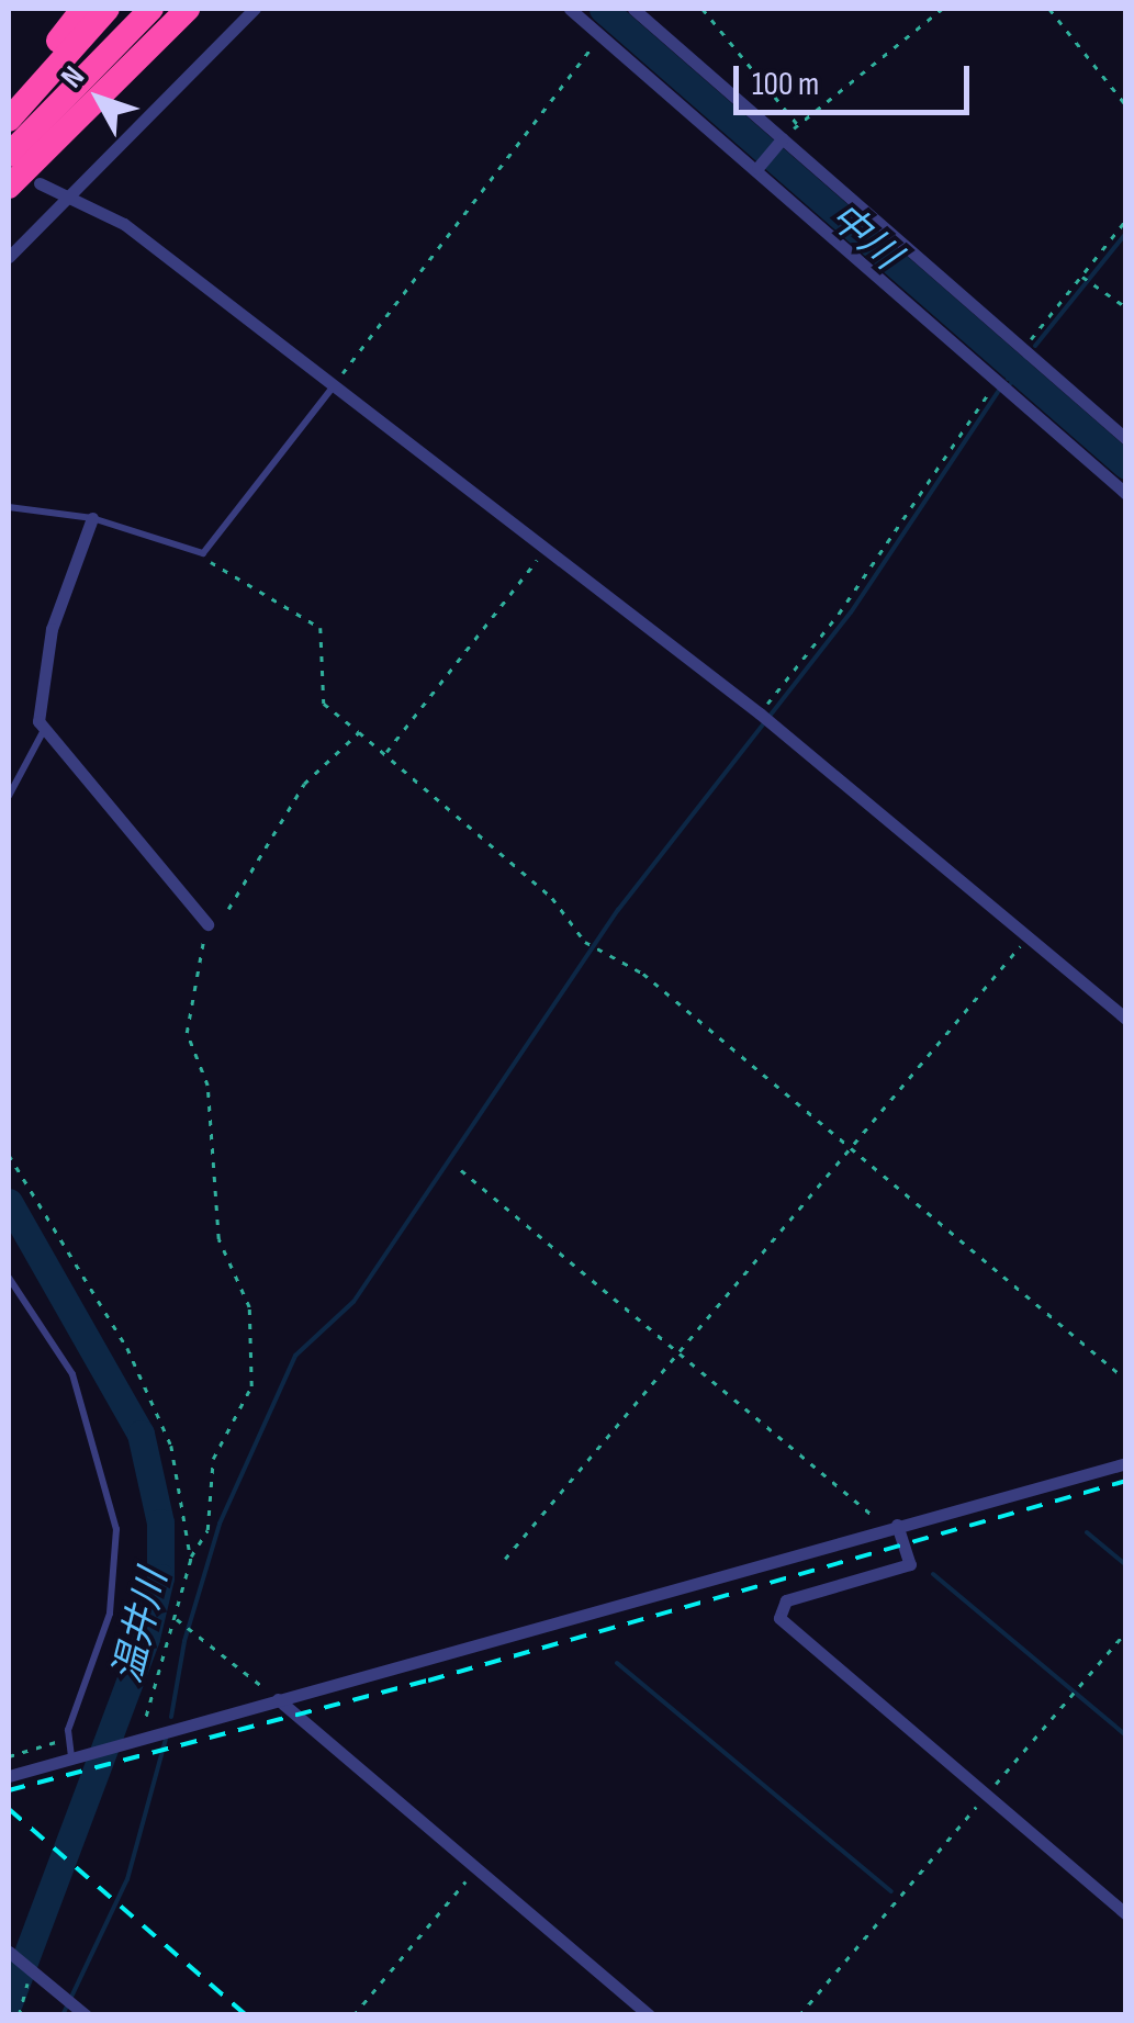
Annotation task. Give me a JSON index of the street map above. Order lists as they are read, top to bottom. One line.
{"water":["中川","温井川"],"scale_bar":"100 m","north":"top left"}
